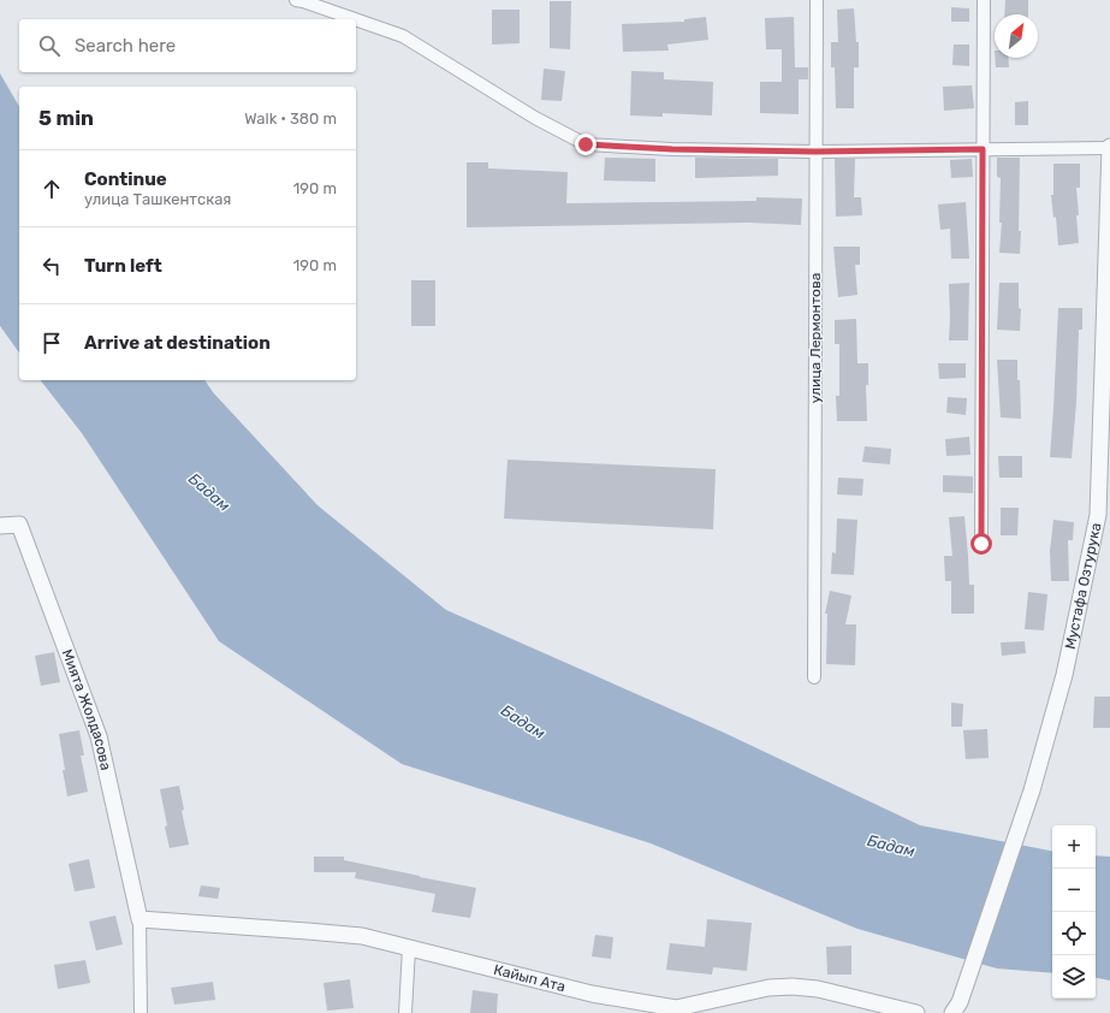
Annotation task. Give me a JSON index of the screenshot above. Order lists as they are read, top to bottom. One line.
{"streets":{"street":["улица Лермонтова","Мустафа Озтурука","Мията Жолдасова","Кайып Ата"]},"crossings":[["Мията Жолдасова","Кайып Ата"]],"water":["Бадам"],"north":"top right","page":{"search":"Search here","heading":["5 min","Walk · 380 m"],"list":[["Continue","улица Ташкентская","190 m"],["Turn left","190 m"],"Arrive at destination"],"map_buttons":["+","−"]}}
